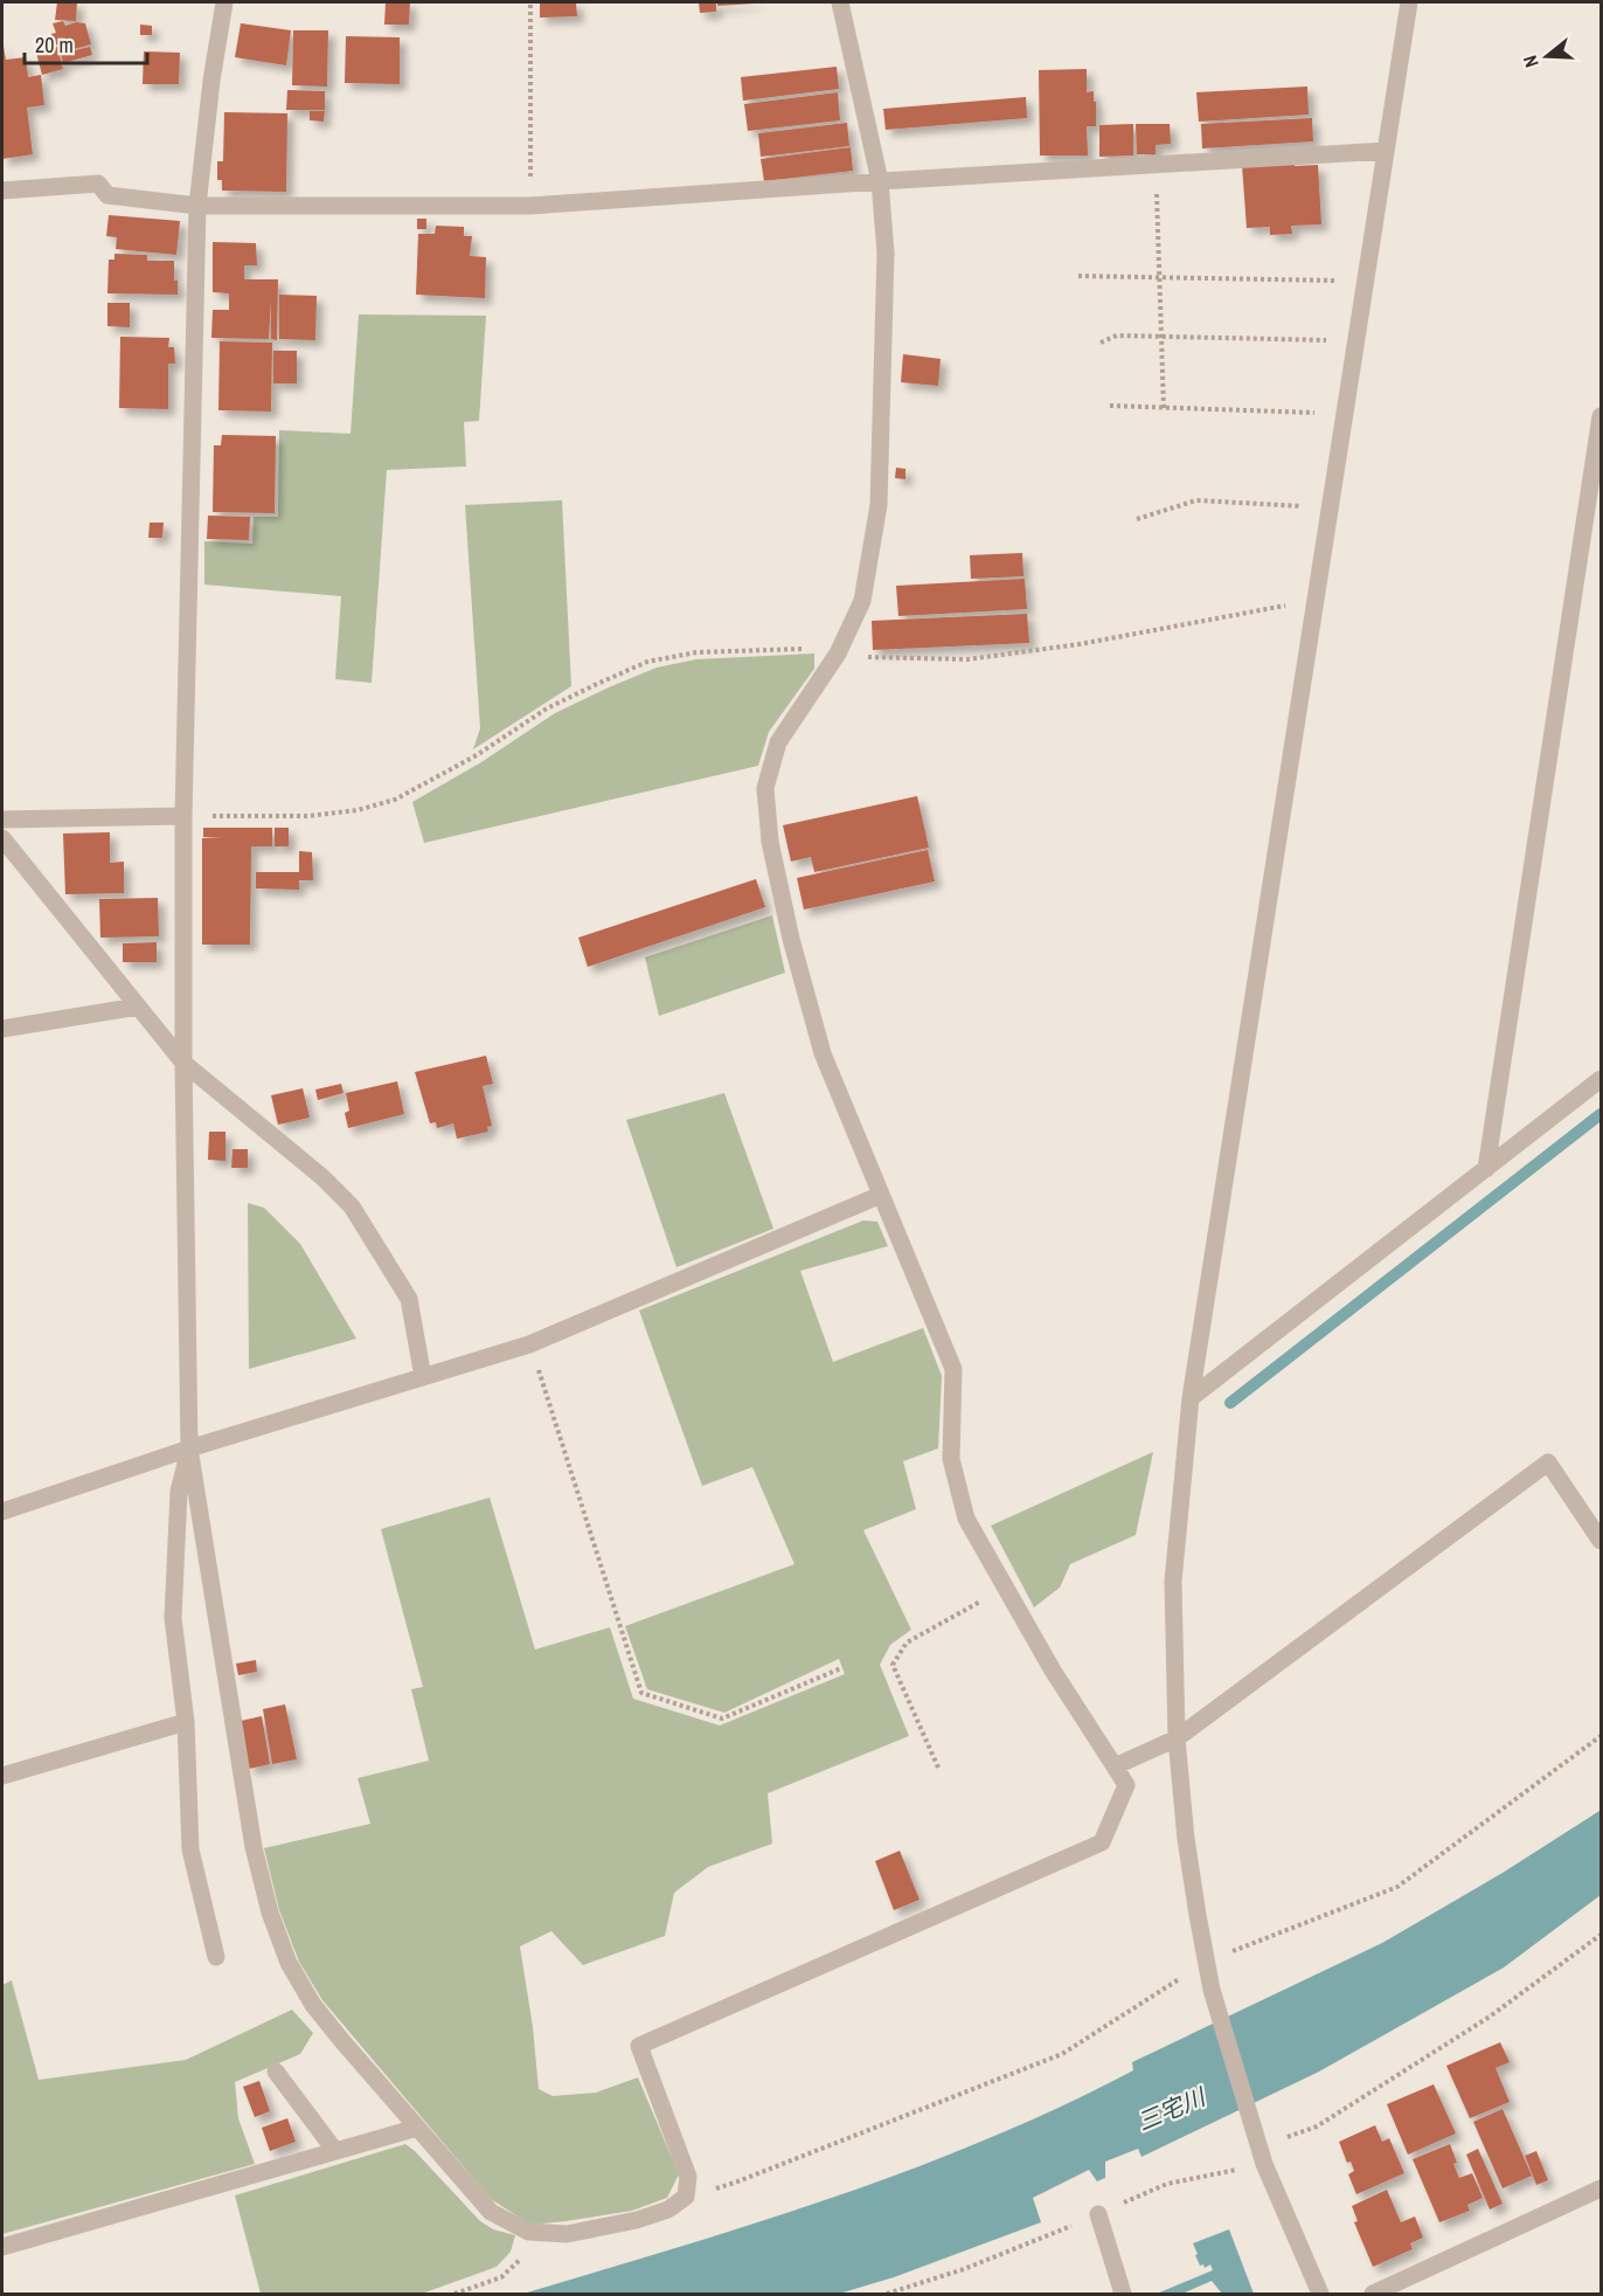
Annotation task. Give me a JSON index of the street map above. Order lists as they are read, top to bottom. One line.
{"water":["三宅川"],"scale_bar":"20 m","north":"left"}
